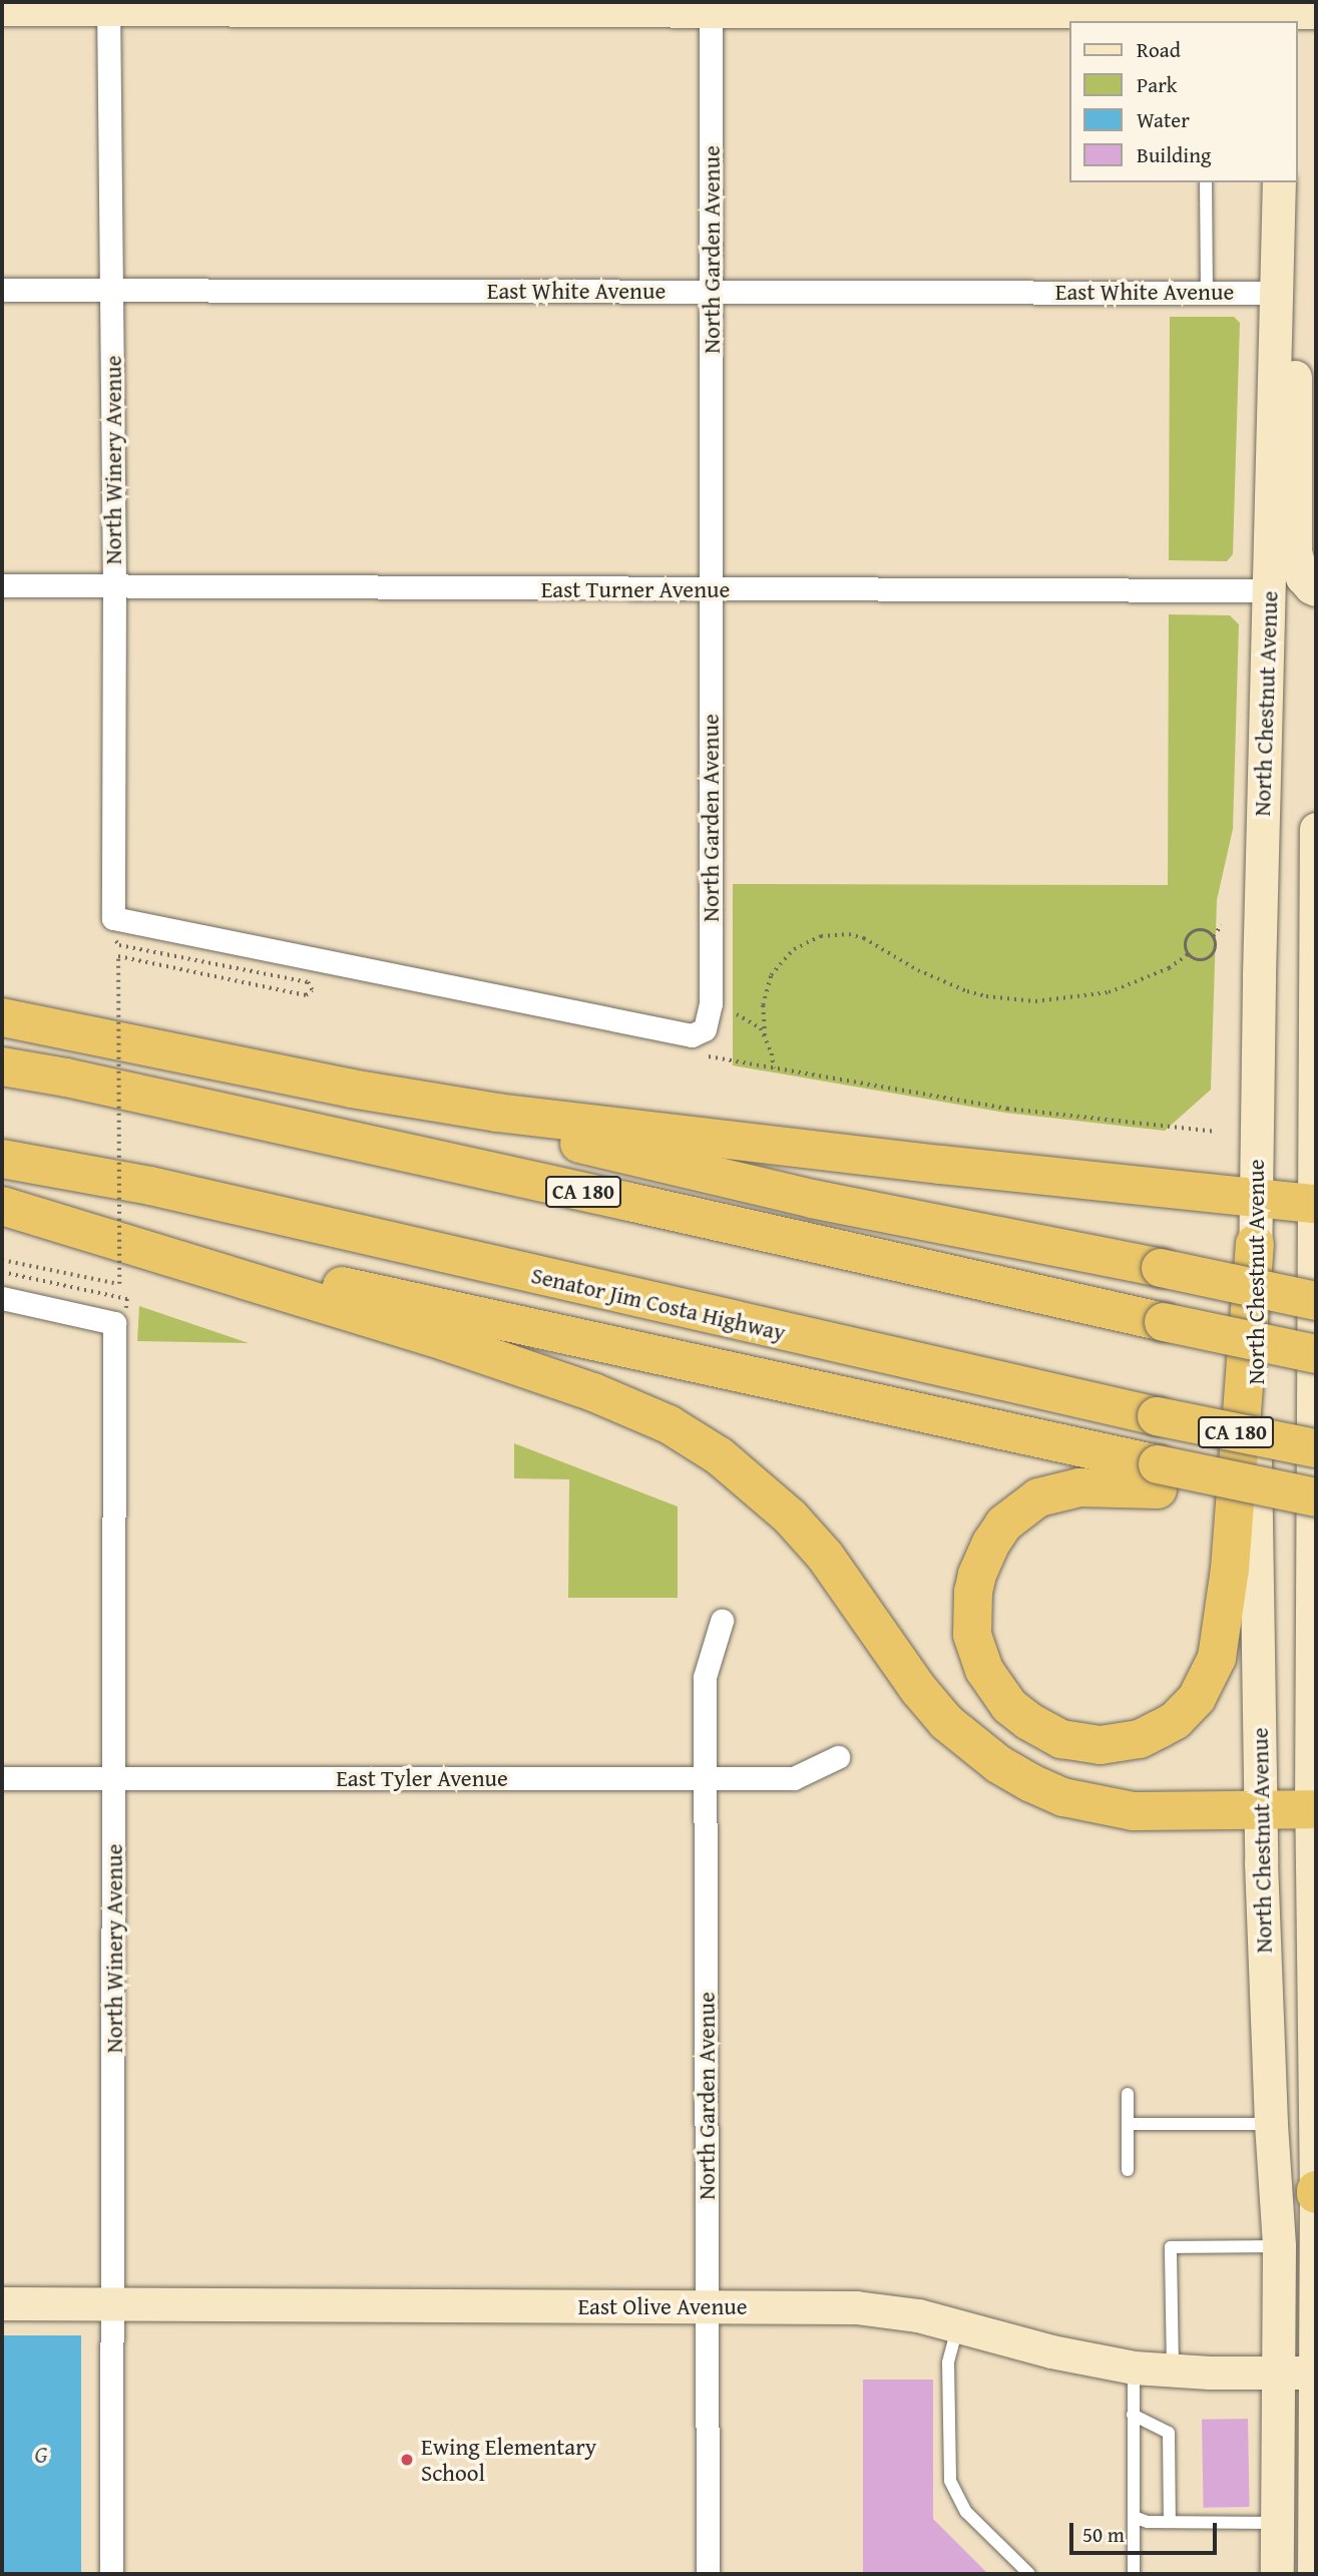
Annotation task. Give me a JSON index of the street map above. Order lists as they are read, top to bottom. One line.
{"streets":{"highway":["CA 180","Senator Jim Costa Highway"],"main road":["North Chestnut Avenue","East Olive Avenue"],"street":["North Garden Avenue","East White Avenue","North Winery Avenue","East Turner Avenue","East Tyler Avenue"]},"crossings":[["North Garden Avenue","East White Avenue"],["North Garden Avenue","North Winery Avenue"],["North Garden Avenue","East Turner Avenue"],["North Garden Avenue","East Tyler Avenue"],["North Garden Avenue","East Olive Avenue"],["East White Avenue","North Winery Avenue"],["East White Avenue","North Chestnut Avenue"],["North Winery Avenue","East Turner Avenue"],["North Winery Avenue","East Tyler Avenue"],["North Winery Avenue","East Olive Avenue"],["East Turner Avenue","North Chestnut Avenue"],["North Chestnut Avenue","East Olive Avenue"]],"water":["G"],"places":["Ewing Elementary School"],"legend":["Road","Park","Water","Building"],"scale_bar":"50 m"}
